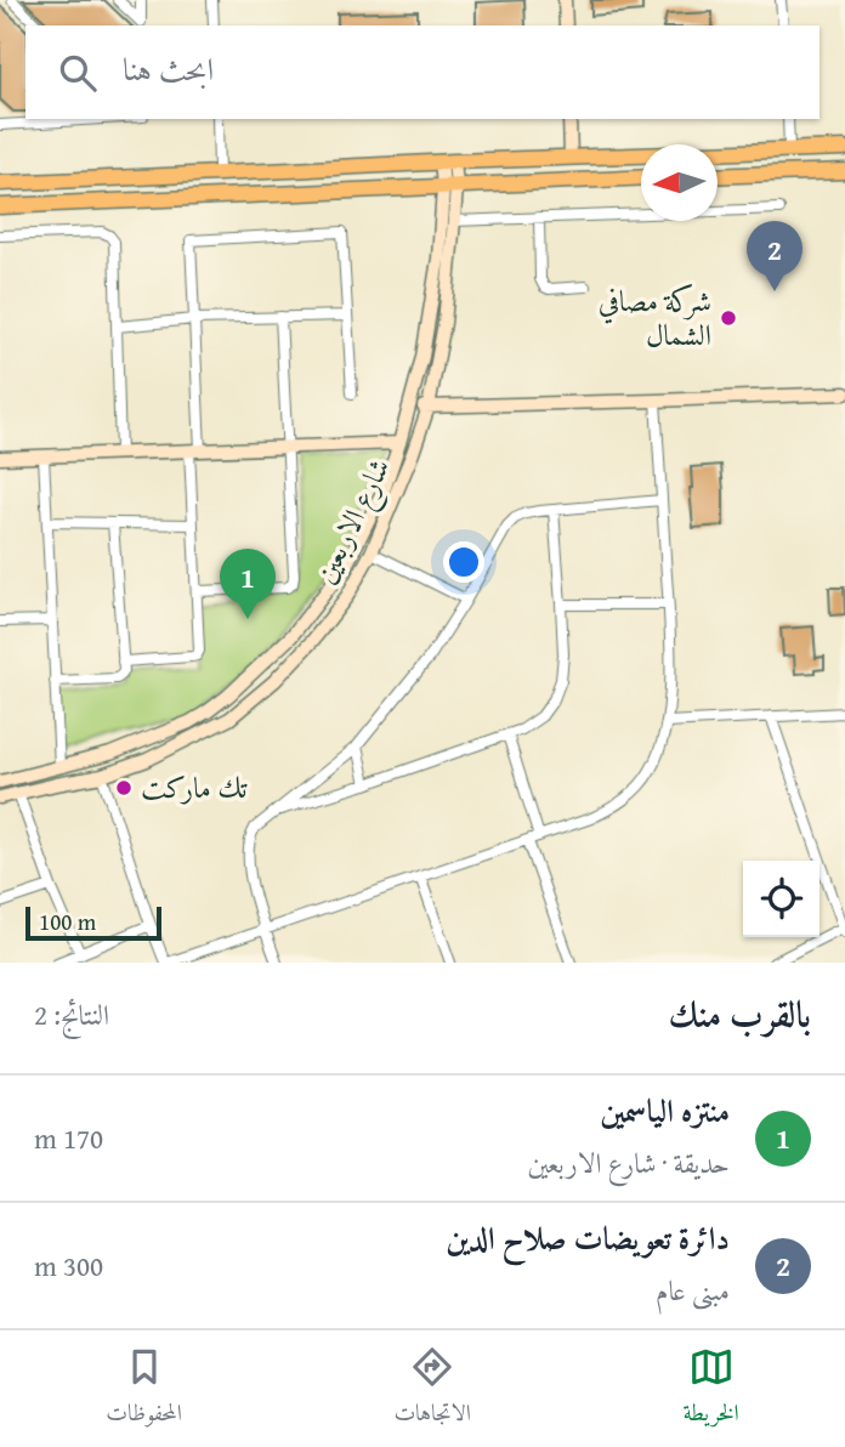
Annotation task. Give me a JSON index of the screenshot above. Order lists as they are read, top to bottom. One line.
{"streets":{"main road":["شارع الاربعين"]},"places":["شركة مصافي الشمال","تك ماركت"],"scale_bar":"100 m","north":"left","page":{"search":"ابحث هنا","pins":["2","1"],"scale":"100 m","heading":["بالقرب منك","النتائج: 2"],"list":[{"mark":"1","name":"منتزه الياسمين","note":"حديقة · شارع الاربعين","value":"170 m"},{"mark":"2","name":"دائرة تعويضات صلاح الدين","note":"مبنى عام","value":"300 m"}],"nav":["الخريطة","الاتجاهات","المحفوظات"]}}
